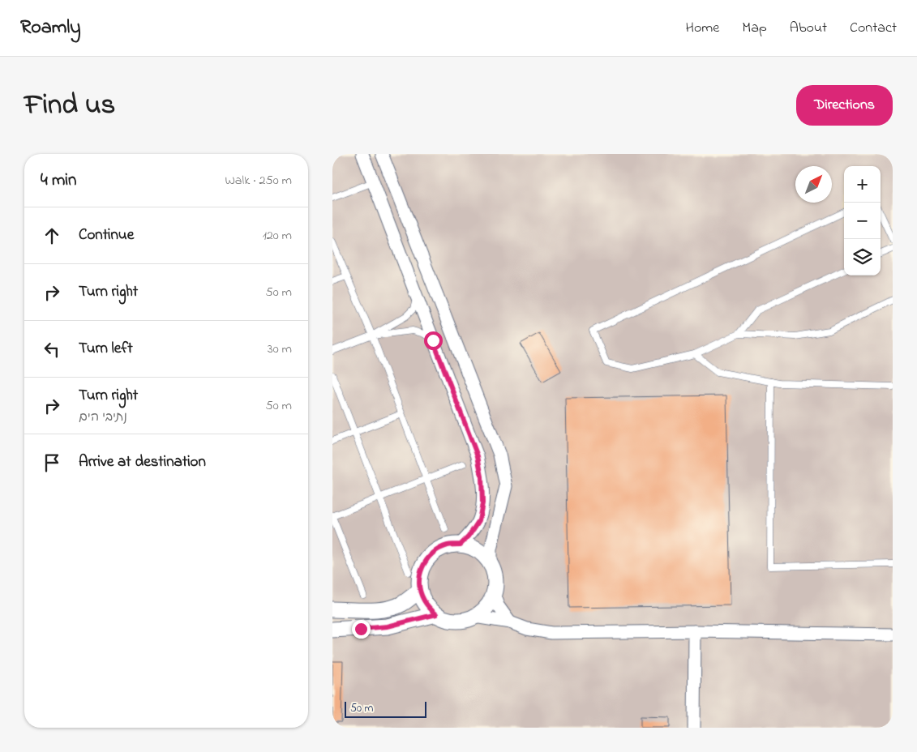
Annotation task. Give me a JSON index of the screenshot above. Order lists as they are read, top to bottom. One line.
{"scale_bar":"50 m","north":"top right","page":{"header":"Roamly","nav":["Home","Map","About","Contact"],"title":"Find us","buttons":"Directions","heading":["4 min","Walk · 250 m"],"map_buttons":["+","−"],"list":[["Continue","120 m"],["Turn right","50 m"],["Turn left","30 m"],["Turn right","נתיבי הים","50 m"],"Arrive at destination"],"scale":"50 m"}}
